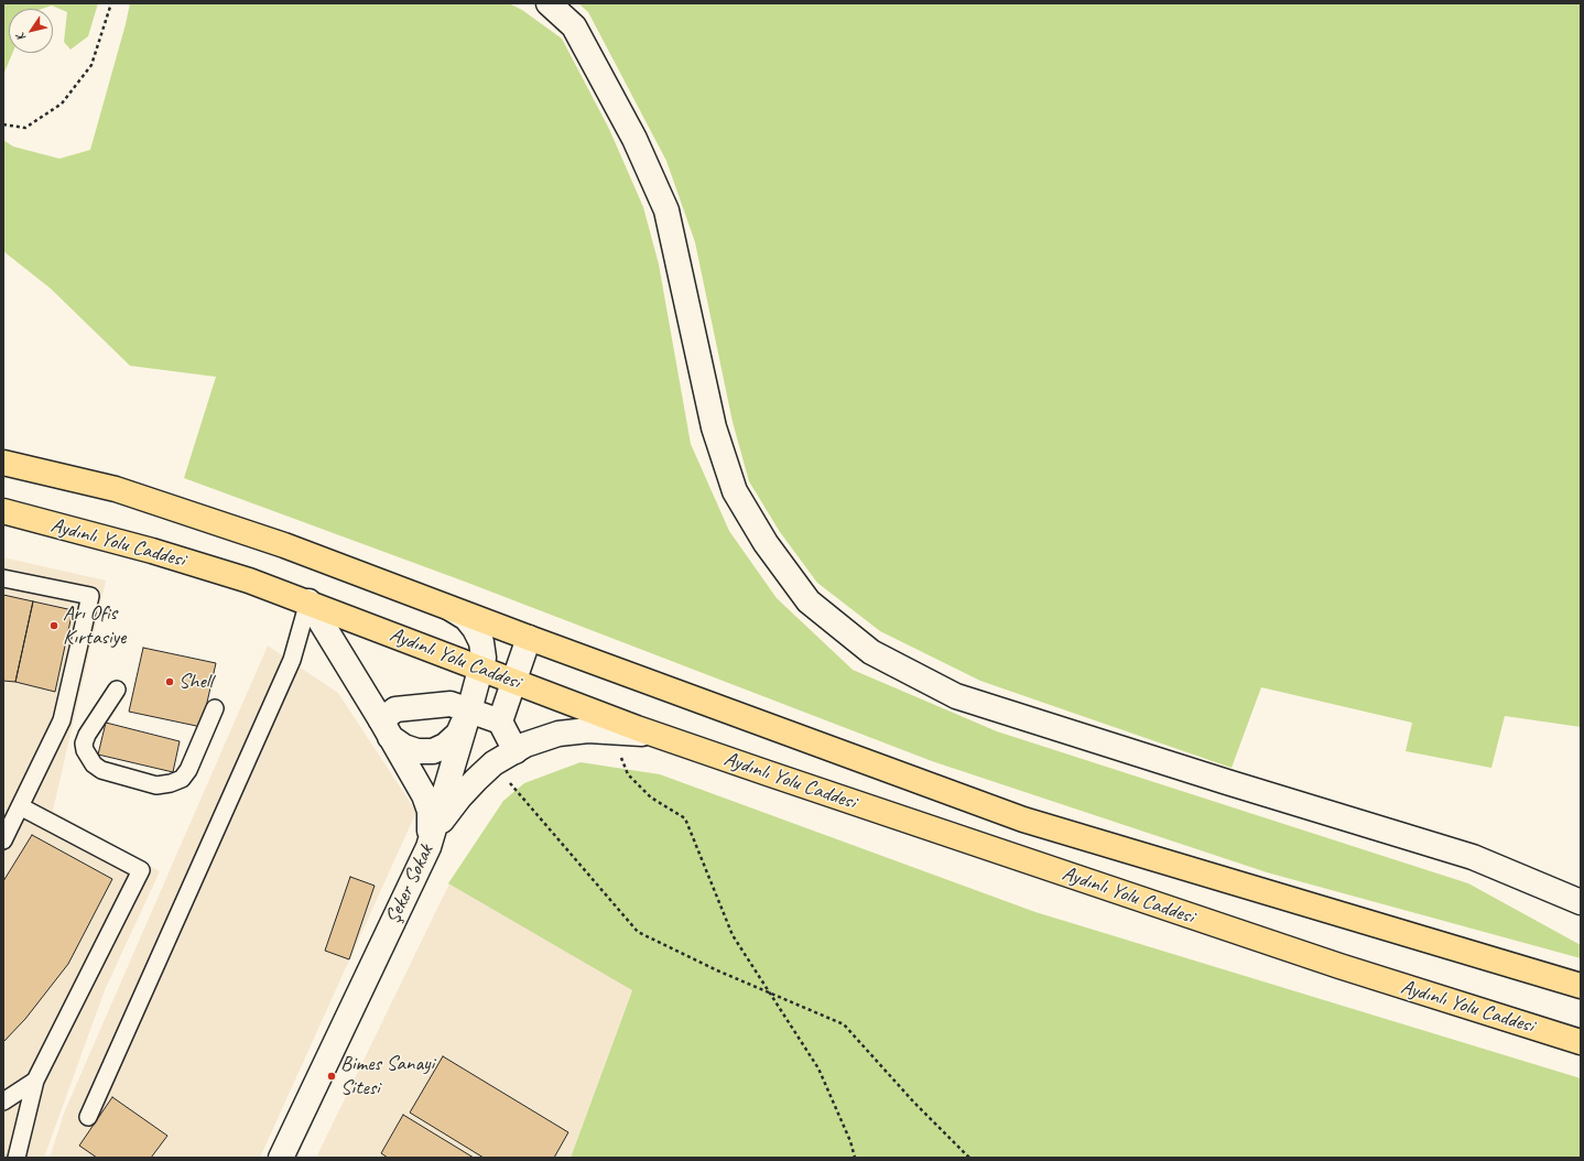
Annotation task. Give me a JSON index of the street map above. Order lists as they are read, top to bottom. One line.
{"streets":{"main road":["Aydınlı Yolu Caddesi"],"street":["Şeker Sokak"]},"crossings":[["Aydınlı Yolu Caddesi","Şeker Sokak"]],"places":["Arı Ofis Kırtasiye","Shell","Bimes Sanayi Sitesi"],"north":"bottom left"}
